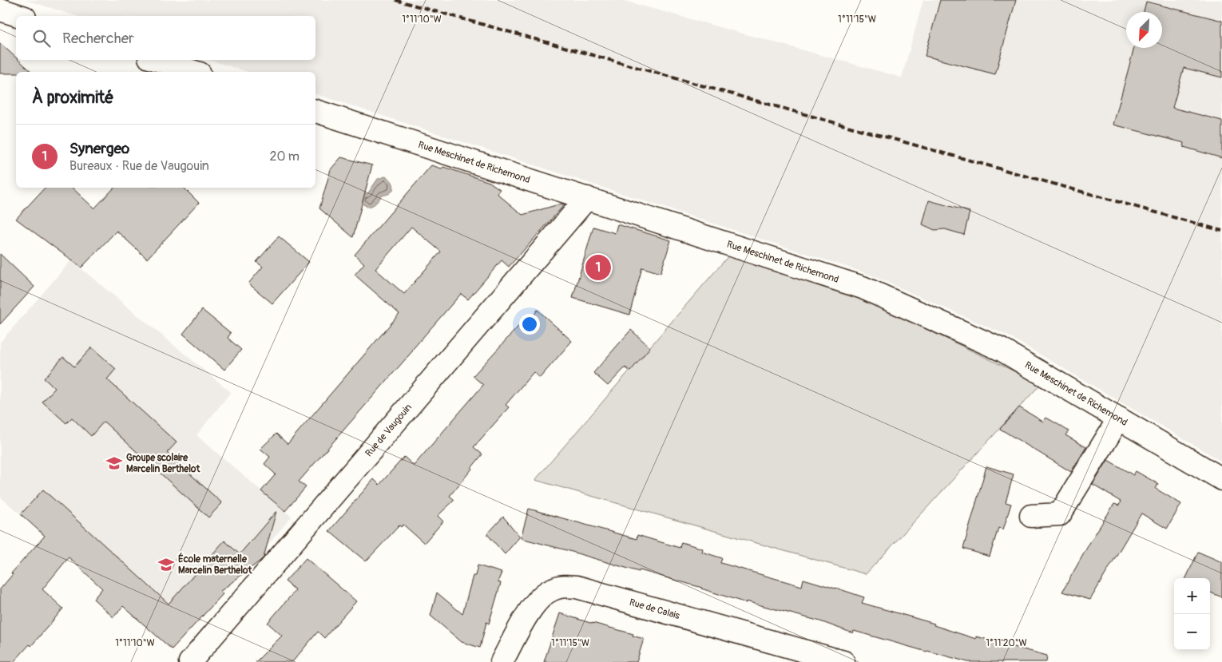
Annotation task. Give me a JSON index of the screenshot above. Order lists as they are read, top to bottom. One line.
{"streets":{"street":["Rue Meschinet de Richemond","Rue de Vaugouin","Rue de Calais"]},"crossings":[["Rue Meschinet de Richemond","Rue de Vaugouin"]],"places":{"school or university":["Groupe scolaire Marcelin Berthelot","École maternelle Marcelin Berthelot"]},"north":"bottom left","page":{"search":"Rechercher","heading":"À proximité","list":[{"mark":"1","name":"Synergeo","note":"Bureaux · Rue de Vaugouin","value":"20 m"}],"pins":"1","map_buttons":["+","−"]},"coordinates":["1°11'10\"W","1°11'15\"W","1°11'20\"W"]}
